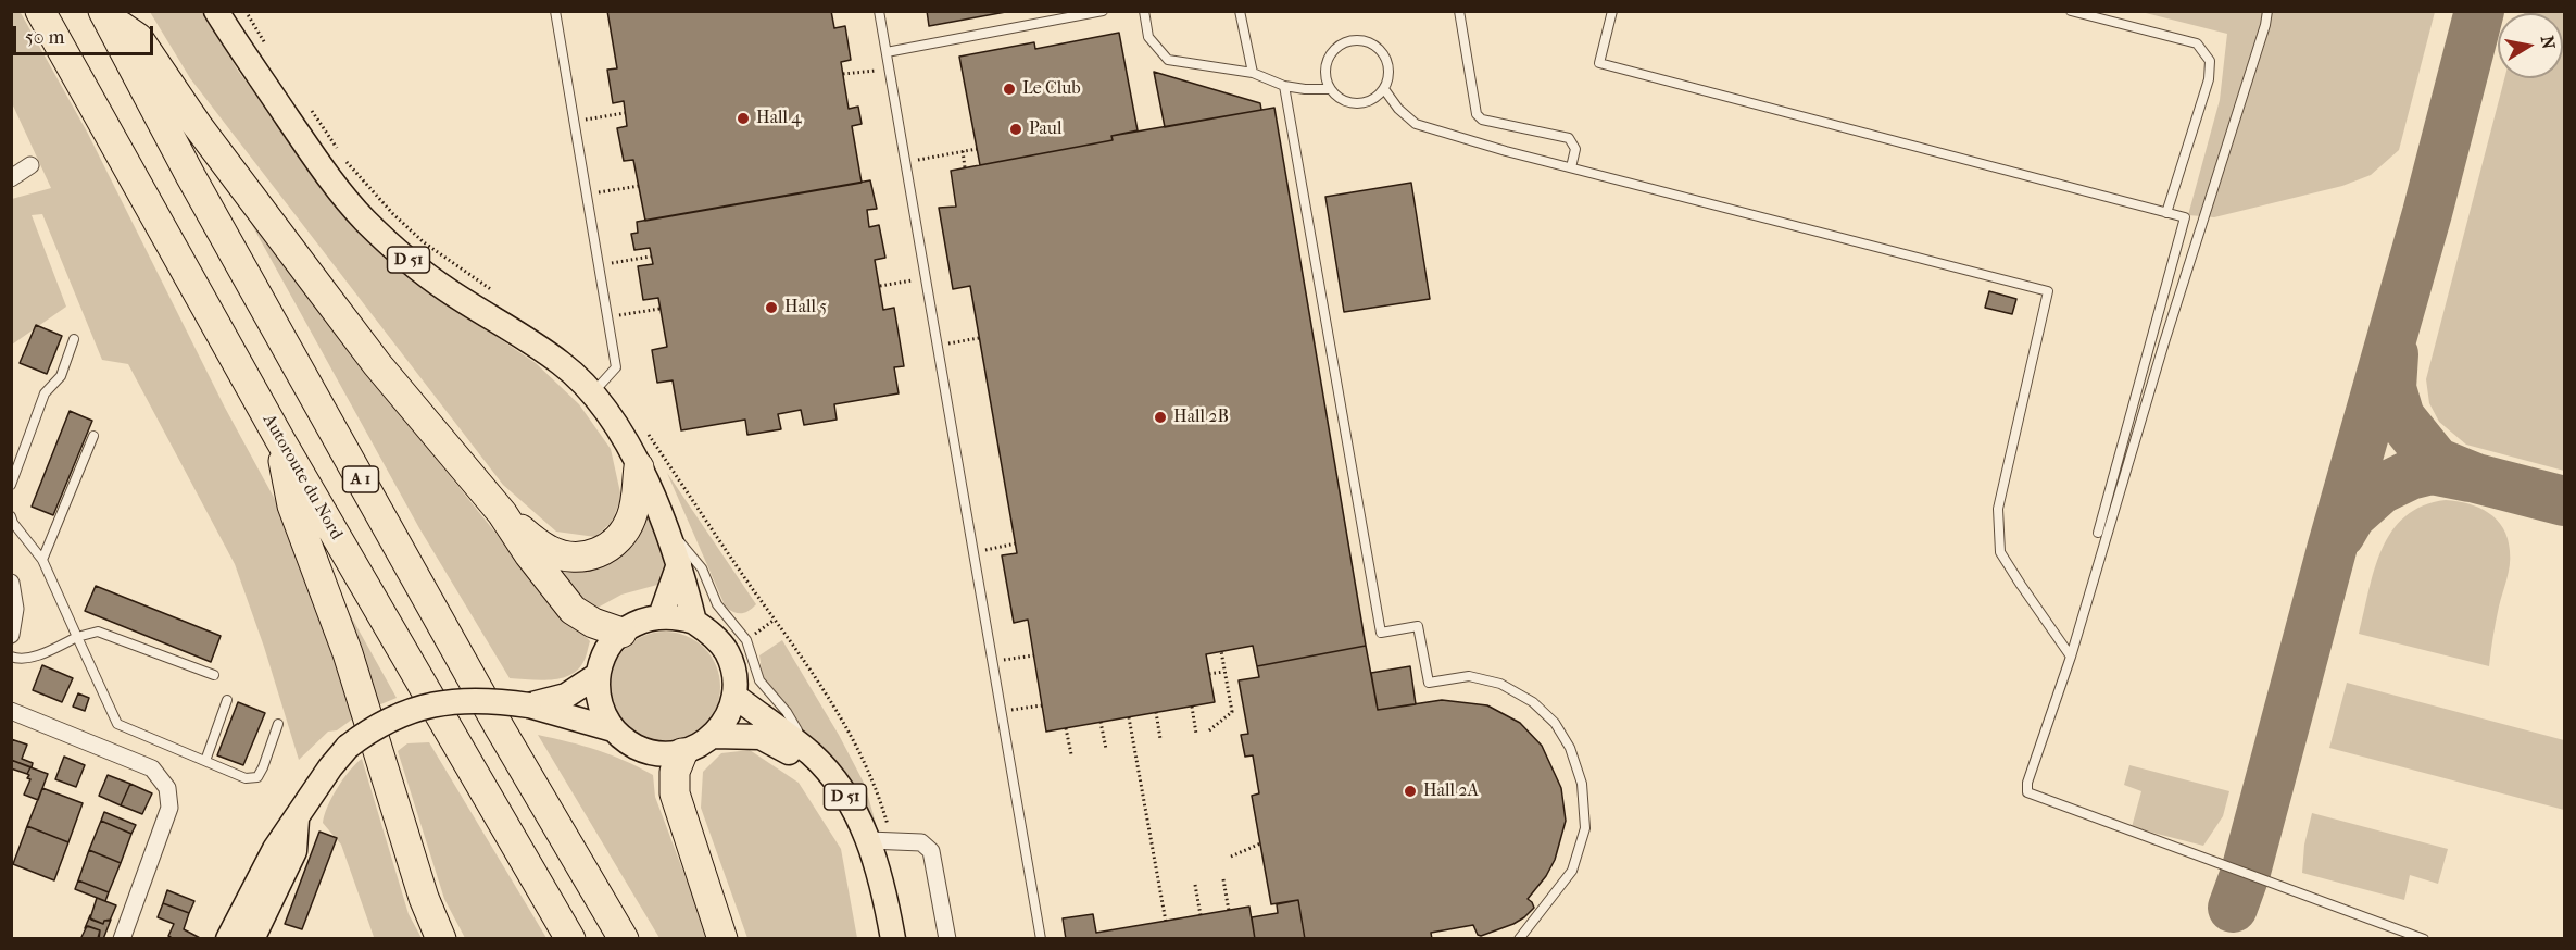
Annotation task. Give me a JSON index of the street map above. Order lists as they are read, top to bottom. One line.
{"streets":{"highway":["Autoroute du Nord","A 1"],"main road":["D 51"]},"places":["Le Club","Hall 4","Paul","Hall 5","Hall 2B","Hall 2A"],"scale_bar":"50 m","north":"right"}
